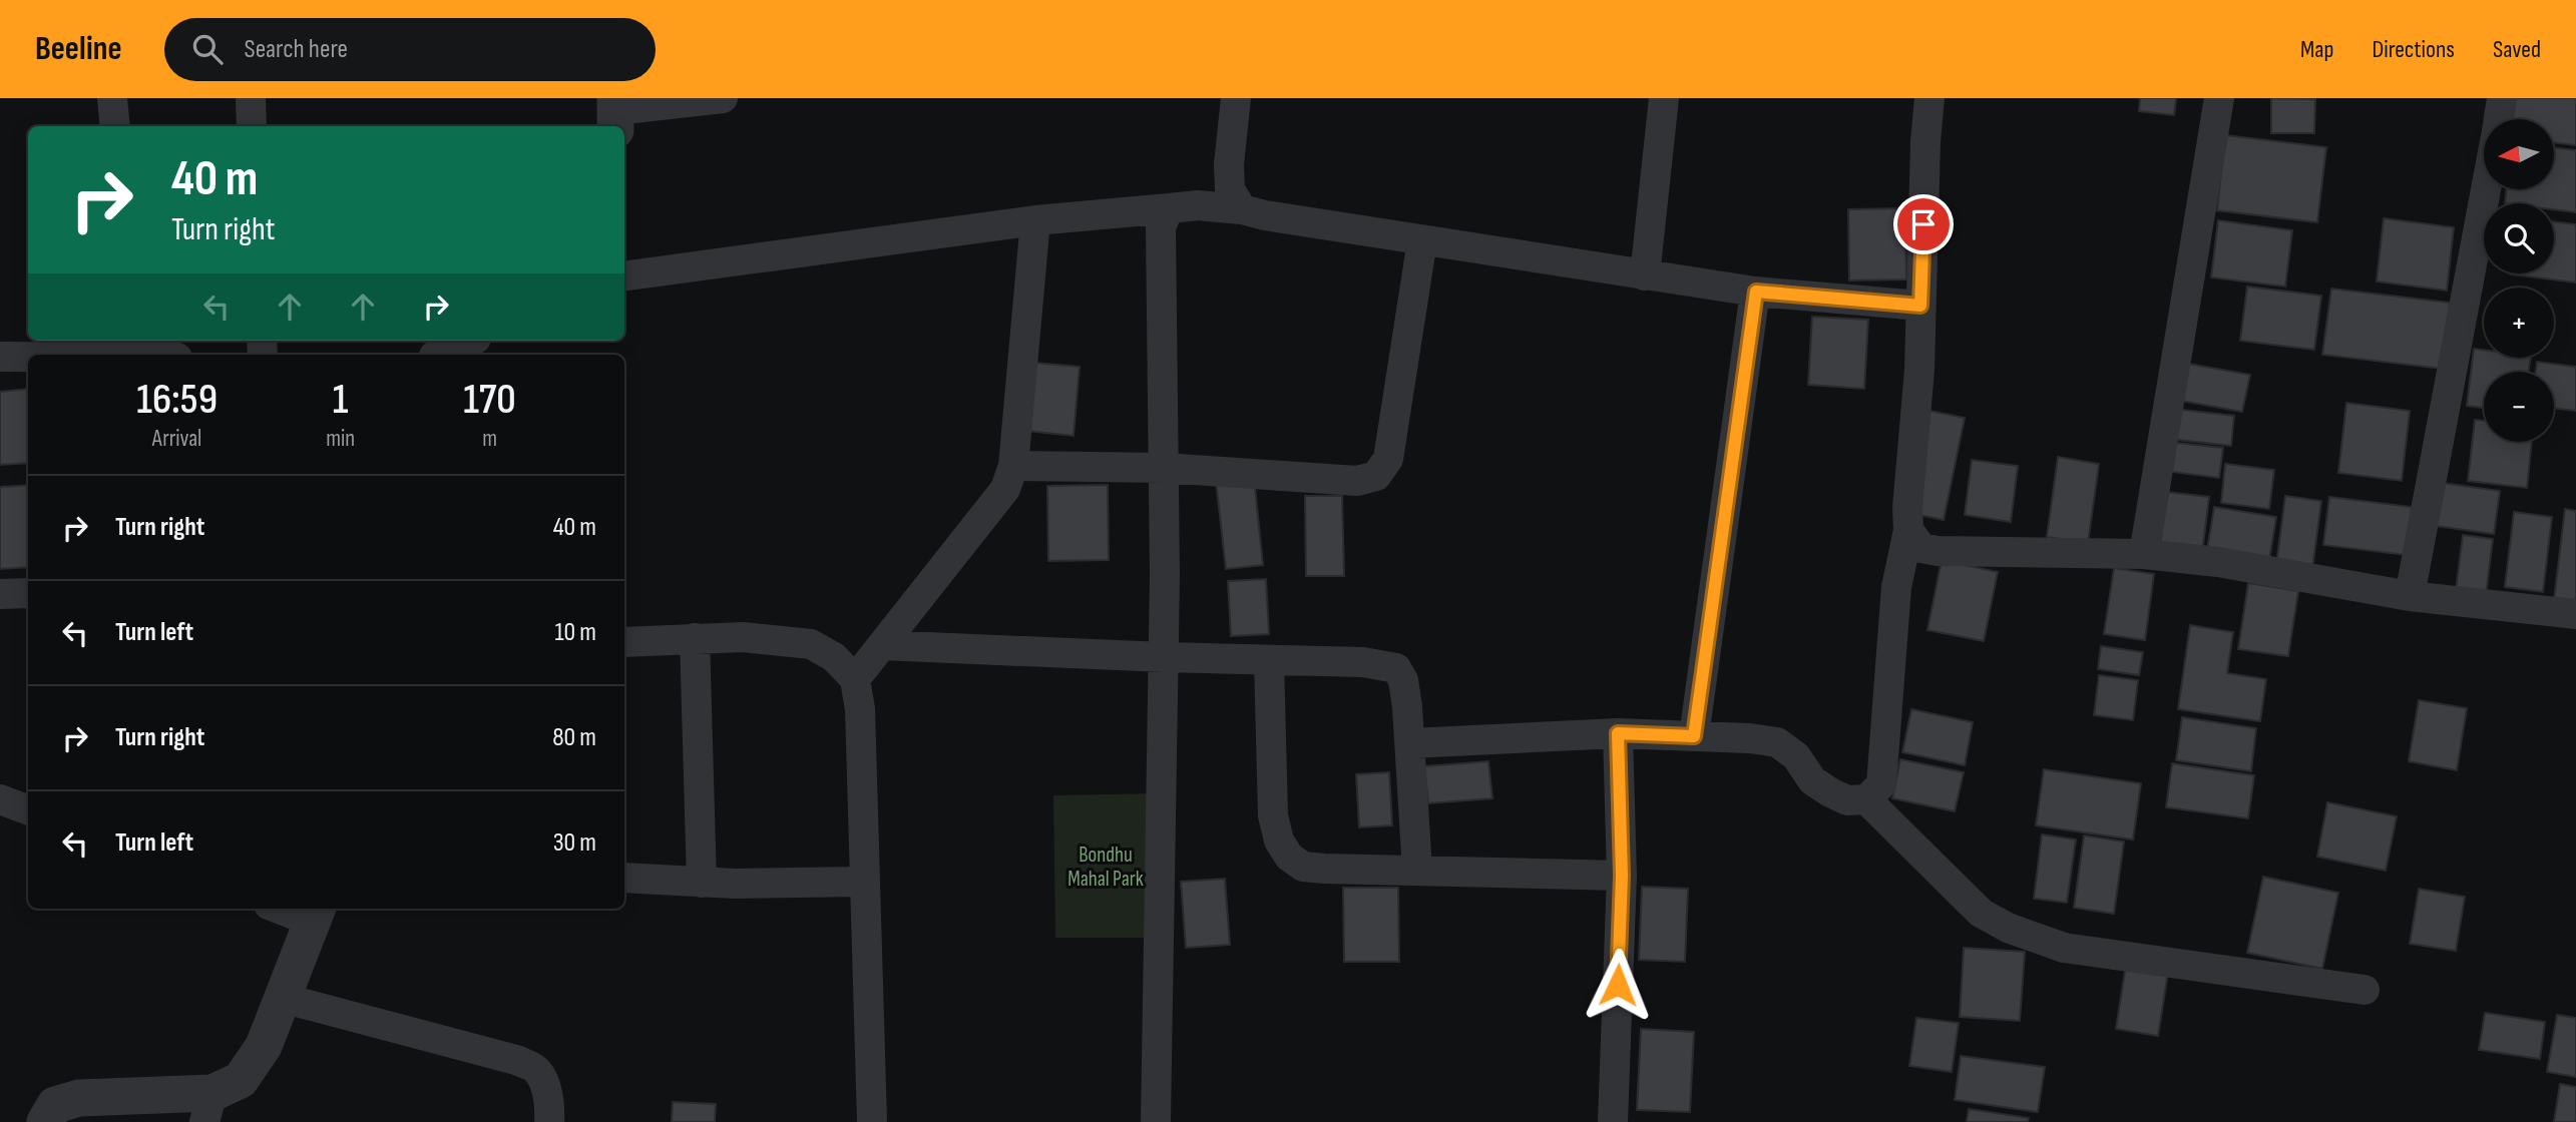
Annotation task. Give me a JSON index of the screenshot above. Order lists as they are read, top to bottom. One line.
{"parks":["Bondhu Mahal Park"],"north":"left","page":{"header":"Beeline","search":"Search here","nav":["Map","Directions","Saved"],"map_buttons":["+","−"],"turn":["40 m","Turn right"],"eta":["16:59","Arrival","1","min","170","m"],"list":[{"name":"Turn right","value":"40 m"},{"name":"Turn left","value":"10 m"},{"name":"Turn right","value":"80 m"},{"name":"Turn left","value":"30 m"}]}}
